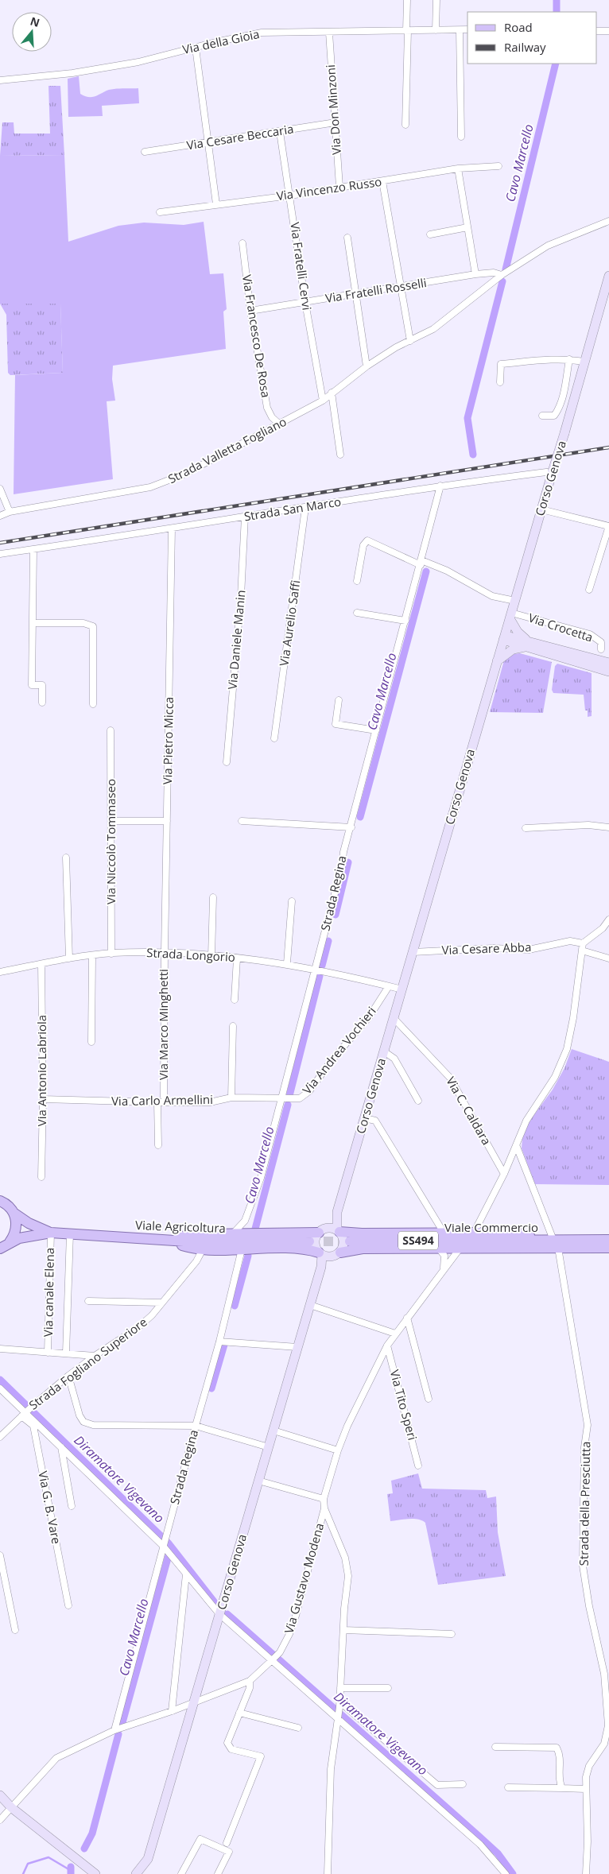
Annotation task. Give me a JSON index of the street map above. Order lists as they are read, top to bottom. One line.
{"streets":{"main road":["Corso Genova","Viale Agricoltura","Viale Commercio","SS494"],"street":["Via della Gioia","Via Don Minzoni","Via Cesare Beccaria","Via Vincenzo Russo","Via Fratelli Cervi","Via Fratelli Rosselli","Via Francesco De Rosa","Strada Valletta Fogliano","Strada San Marco","Via Aurelio Saffi","Via Crocetta","Via Daniele Manin","Via Pietro Micca","Via Niccolò Tommaseo","Strada Regina","Via Cesare Abba","Strada Longorio","Via Marco Minghetti","Via Andrea Vochieri","Via Antonio Labriola","Via Carlo Armellini","Via C. Caldara","Via canale Elena","Strada Fogliano Superiore","Via Tito Speri","Strada della Presciutta","Via G. B. Vare","Via Gustavo Modena"]},"crossings":[["Via della Gioia","Via Don Minzoni"],["Via Don Minzoni","Via Cesare Beccaria"],["Via Don Minzoni","Via Vincenzo Russo"],["Via Cesare Beccaria","Via Fratelli Cervi"],["Via Vincenzo Russo","Via Fratelli Cervi"],["Via Fratelli Cervi","Via Fratelli Rosselli"],["Via Fratelli Cervi","Strada Valletta Fogliano"],["Via Fratelli Rosselli","Via Francesco De Rosa"],["Via Fratelli Rosselli","Strada Valletta Fogliano"],["Via Francesco De Rosa","Strada Valletta Fogliano"],["Corso Genova","Strada San Marco"],["Corso Genova","Via Crocetta"],["Corso Genova","Via Cesare Abba"],["Corso Genova","Strada Longorio"],["Corso Genova","Via C. Caldara"],["Corso Genova","Via Gustavo Modena"],["Strada San Marco","Via Aurelio Saffi"],["Strada San Marco","Via Daniele Manin"],["Strada San Marco","Via Pietro Micca"],["Strada San Marco","Strada Regina"],["Via Pietro Micca","Strada Longorio"],["Via Pietro Micca","Via Marco Minghetti"],["Via Niccolò Tommaseo","Strada Longorio"],["Strada Regina","Strada Longorio"],["Strada Regina","Via Andrea Vochieri"],["Strada Regina","Via Carlo Armellini"],["Strada Regina","Via Gustavo Modena"],["Strada Longorio","Via Marco Minghetti"],["Strada Longorio","Via Andrea Vochieri"],["Strada Longorio","Via Antonio Labriola"],["Via Andrea Vochieri","Via Carlo Armellini"],["Via Antonio Labriola","Via Carlo Armellini"],["Viale Agricoltura","Via canale Elena"],["Viale Commercio","Strada della Presciutta"],["Strada Fogliano Superiore","Via G. B. Vare"]],"water":["Cavo Marcello","Diramatore Vigevano"],"legend":["Road","Railway"],"north":"top"}
